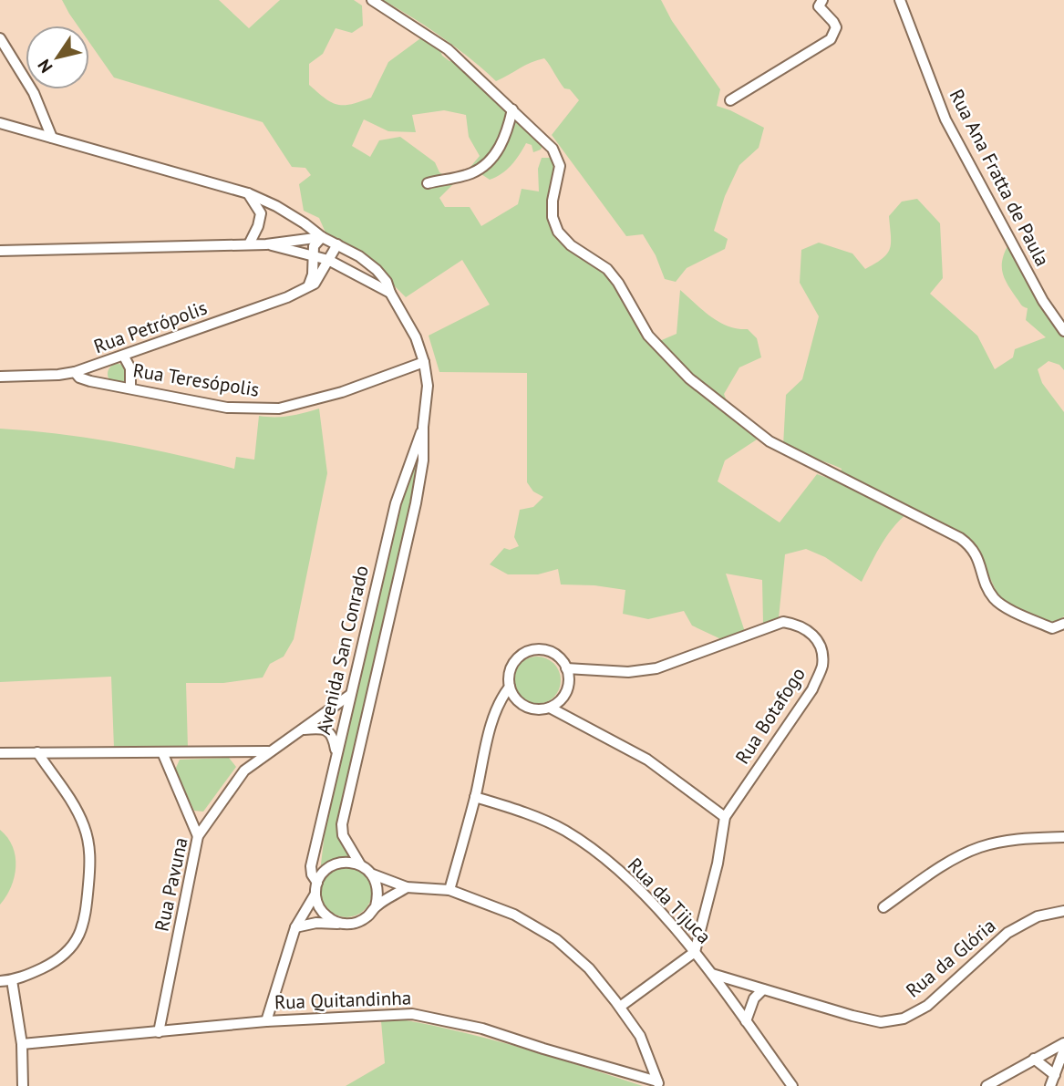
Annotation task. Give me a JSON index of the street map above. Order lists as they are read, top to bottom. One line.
{"streets":{"street":["Rua Ana Fratta de Paula","Rua Petrópolis","Rua Teresópolis","Avenida San Conrado","Rua Botafogo","Rua Pavuna","Rua da Tijuca","Rua da Glória","Rua Quitandinha"]},"crossings":[["Rua Petrópolis","Rua Teresópolis"],["Rua Petrópolis","Avenida San Conrado"],["Rua Teresópolis","Avenida San Conrado"],["Avenida San Conrado","Rua Pavuna"],["Rua Botafogo","Rua da Tijuca"],["Rua Pavuna","Rua Quitandinha"],["Rua da Tijuca","Rua da Glória"]],"north":"bottom left"}
